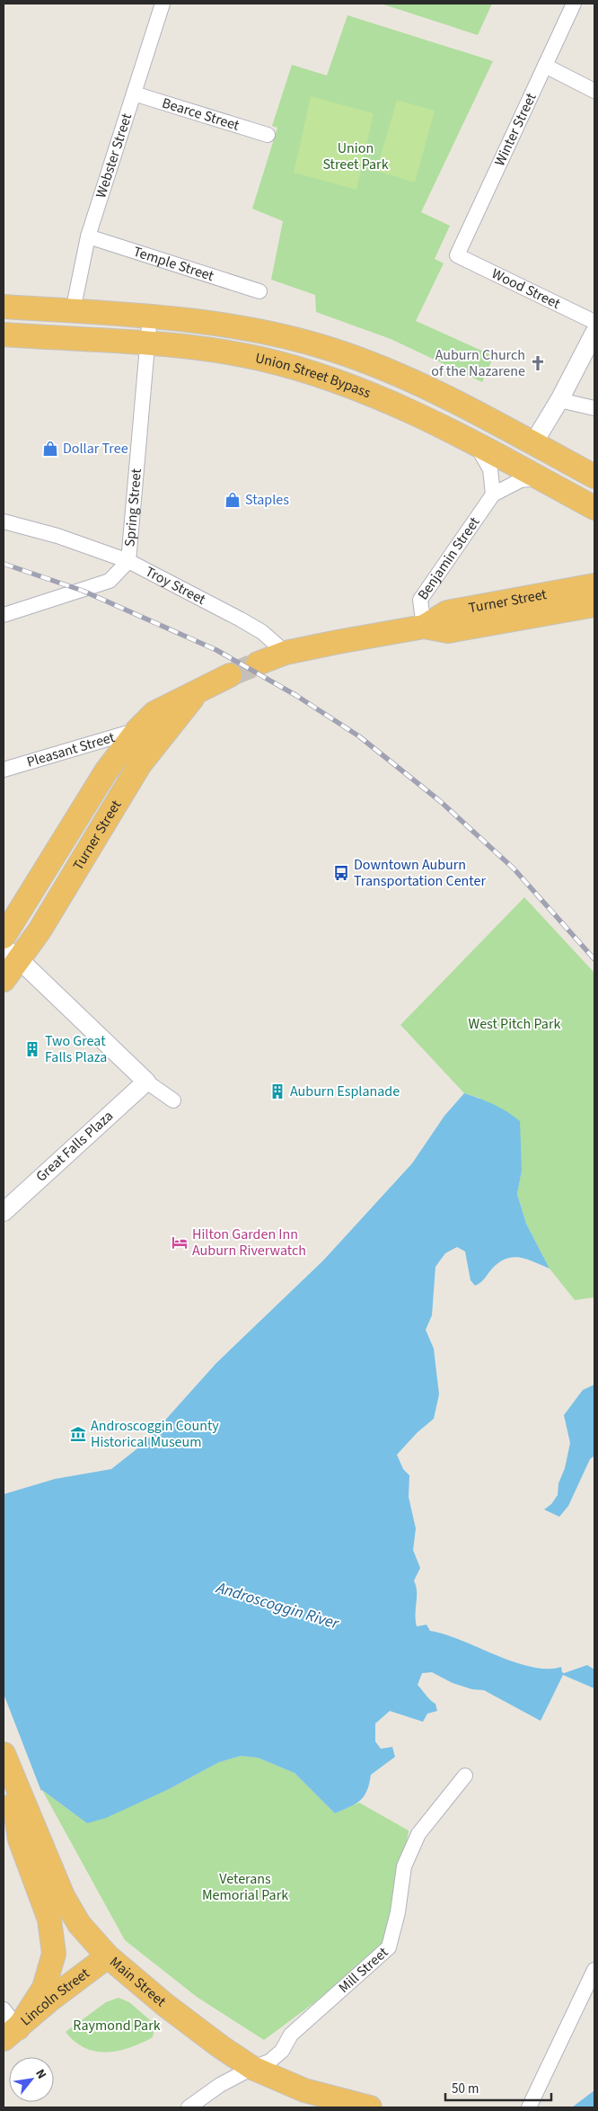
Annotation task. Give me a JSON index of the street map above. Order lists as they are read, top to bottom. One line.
{"streets":{"highway":["Union Street Bypass","Turner Street","Main Street","Lincoln Street"],"street":["Bearce Street","Winter Street","Webster Street","Temple Street","Wood Street","Spring Street","Benjamin Street","Troy Street","Pleasant Street","Great Falls Plaza","Mill Street"]},"crossings":[["Bearce Street","Webster Street"],["Winter Street","Wood Street"],["Webster Street","Temple Street"],["Webster Street","Union Street Bypass"],["Union Street Bypass","Spring Street"],["Union Street Bypass","Benjamin Street"],["Spring Street","Troy Street"],["Benjamin Street","Turner Street"],["Troy Street","Turner Street"],["Turner Street","Pleasant Street"],["Mill Street","Main Street"],["Main Street","Lincoln Street"]],"water":["Androscoggin River"],"parks":["Union Street Park","West Pitch Park","Veterans Memorial Park","Raymond Park"],"places":{"church":["Auburn Church of the Nazarene"],"shop":["Dollar Tree","Staples"],"bus stop":["Downtown Auburn Transportation Center"],"building":["Two Great Falls Plaza","Auburn Esplanade"],"hotel":["Hilton Garden Inn Auburn Riverwatch"],"museum":["Androscoggin County Historical Museum"]},"scale_bar":"50 m","north":"top right"}
